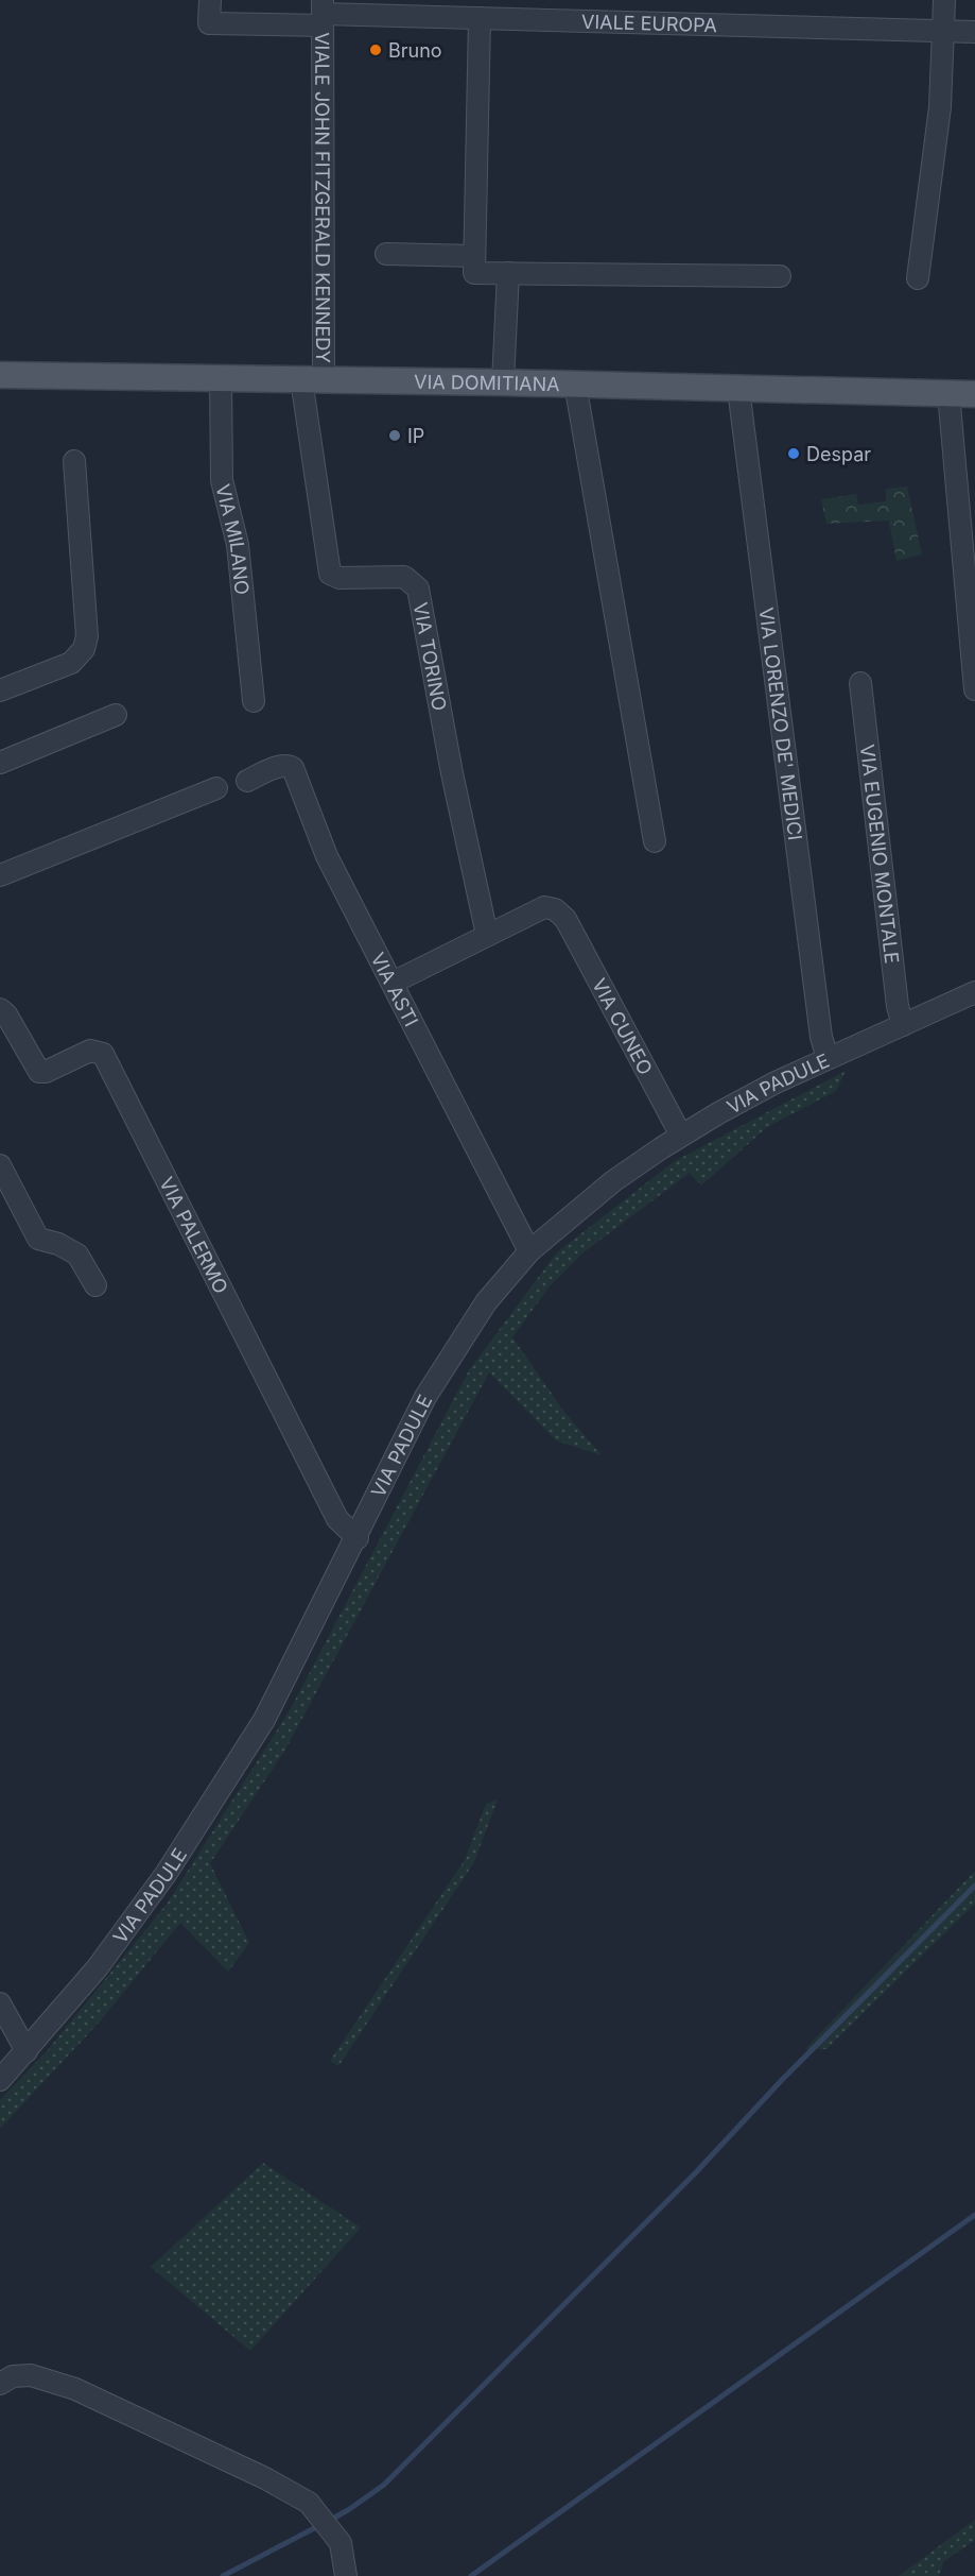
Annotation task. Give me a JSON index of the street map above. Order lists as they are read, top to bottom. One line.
{"streets":{"main road":["VIA DOMITIANA"],"street":["VIALE EUROPA","VIALE JOHN FITZGERALD KENNEDY","VIA MILANO","VIA TORINO","VIA LORENZO DE' MEDICI","VIA EUGENIO MONTALE","VIA ASTI","VIA CUNEO","VIA PADULE","VIA PALERMO"]},"crossings":[["VIALE EUROPA","VIALE JOHN FITZGERALD KENNEDY"],["VIALE JOHN FITZGERALD KENNEDY","VIA DOMITIANA"],["VIALE JOHN FITZGERALD KENNEDY","VIA TORINO"],["VIA DOMITIANA","VIA MILANO"],["VIA DOMITIANA","VIA TORINO"],["VIA DOMITIANA","VIA LORENZO DE' MEDICI"],["VIA TORINO","VIA CUNEO"],["VIA LORENZO DE' MEDICI","VIA PADULE"],["VIA EUGENIO MONTALE","VIA PADULE"],["VIA ASTI","VIA PADULE"],["VIA CUNEO","VIA PADULE"],["VIA PADULE","VIA PALERMO"]],"places":["Bruno","IP","Despar"]}
